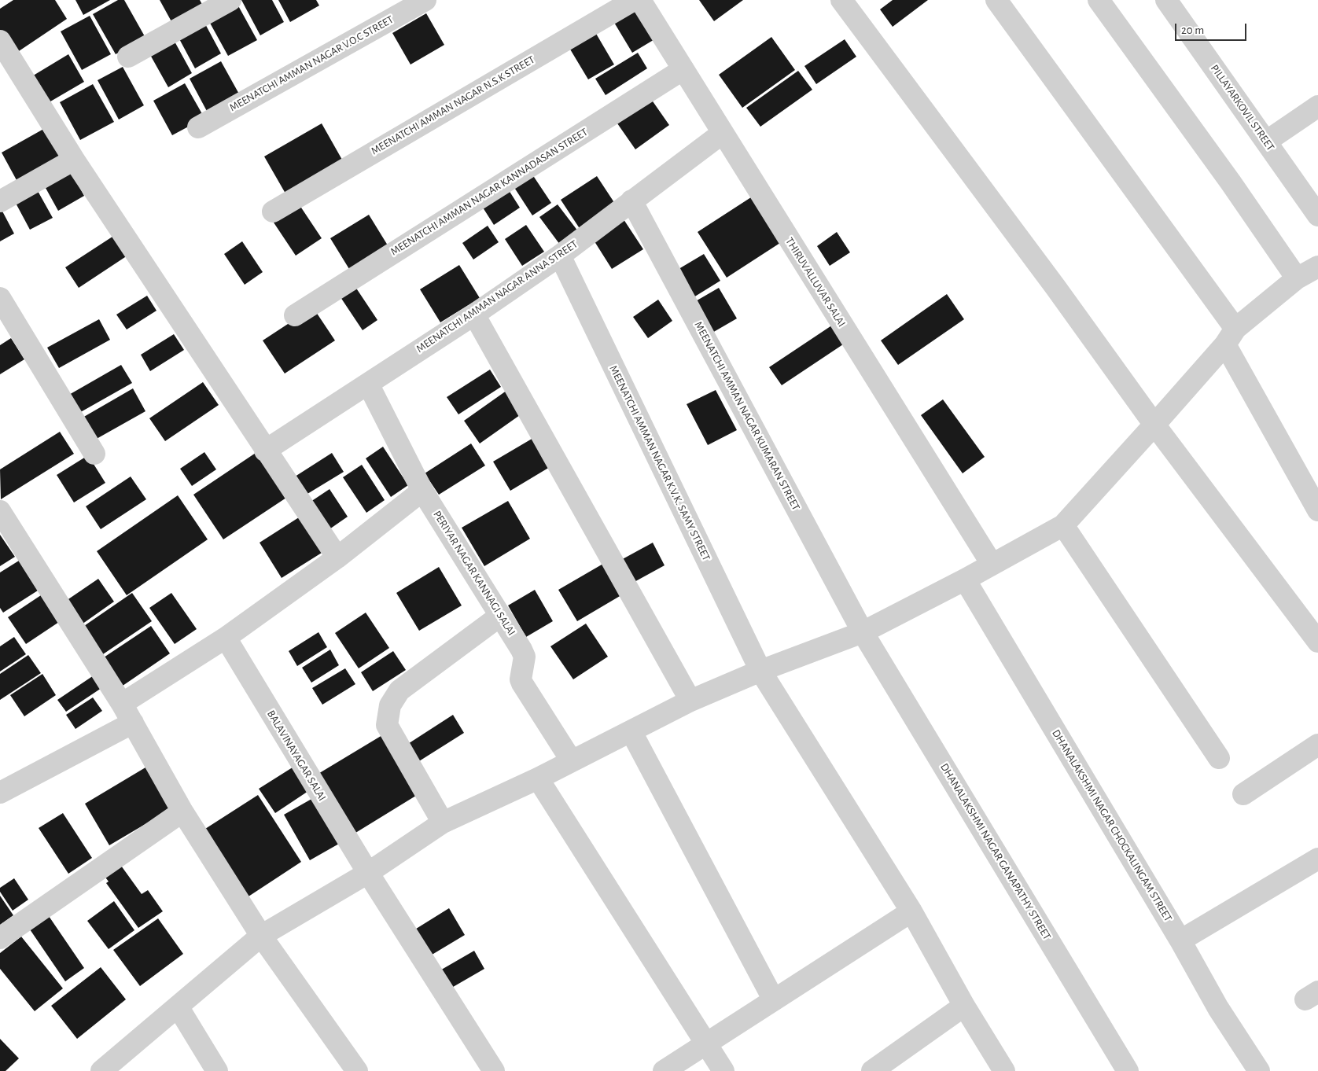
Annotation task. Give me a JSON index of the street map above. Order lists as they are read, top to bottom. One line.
{"streets":{"street":["MEENATCHI AMMAN NAGAR V.O.C STREET","MEENATCHI AMMAN NAGAR N.S.K STREET","PILLAYARKOVIL STREET","MEENATCHI AMMAN NAGAR KANNADASAN STREET","THIRUVALLUVAR SALAI","MEENATCHI AMMAN NAGAR ANNA STREET","MEENATCHI AMMAN NAGAR KUMARAN STREET","MEENATCHI AMMAN NAGAR K.V.K. SAMY STREET","PERIYAR NAGAR KANNAGI SALAI","BALAVINAYAGAR SALAI","DHANALAKSHMI NAGAR CHOCKALINGAM STREET","DHANALAKSHMI NAGAR GANAPATHY STREET"]},"crossings":[["MEENATCHI AMMAN NAGAR KANNADASAN STREET","THIRUVALLUVAR SALAI"],["THIRUVALLUVAR SALAI","MEENATCHI AMMAN NAGAR ANNA STREET"],["MEENATCHI AMMAN NAGAR ANNA STREET","MEENATCHI AMMAN NAGAR KUMARAN STREET"],["MEENATCHI AMMAN NAGAR ANNA STREET","MEENATCHI AMMAN NAGAR K.V.K. SAMY STREET"],["MEENATCHI AMMAN NAGAR ANNA STREET","PERIYAR NAGAR KANNAGI SALAI"],["MEENATCHI AMMAN NAGAR KUMARAN STREET","DHANALAKSHMI NAGAR GANAPATHY STREET"]],"scale_bar":"20 m"}
